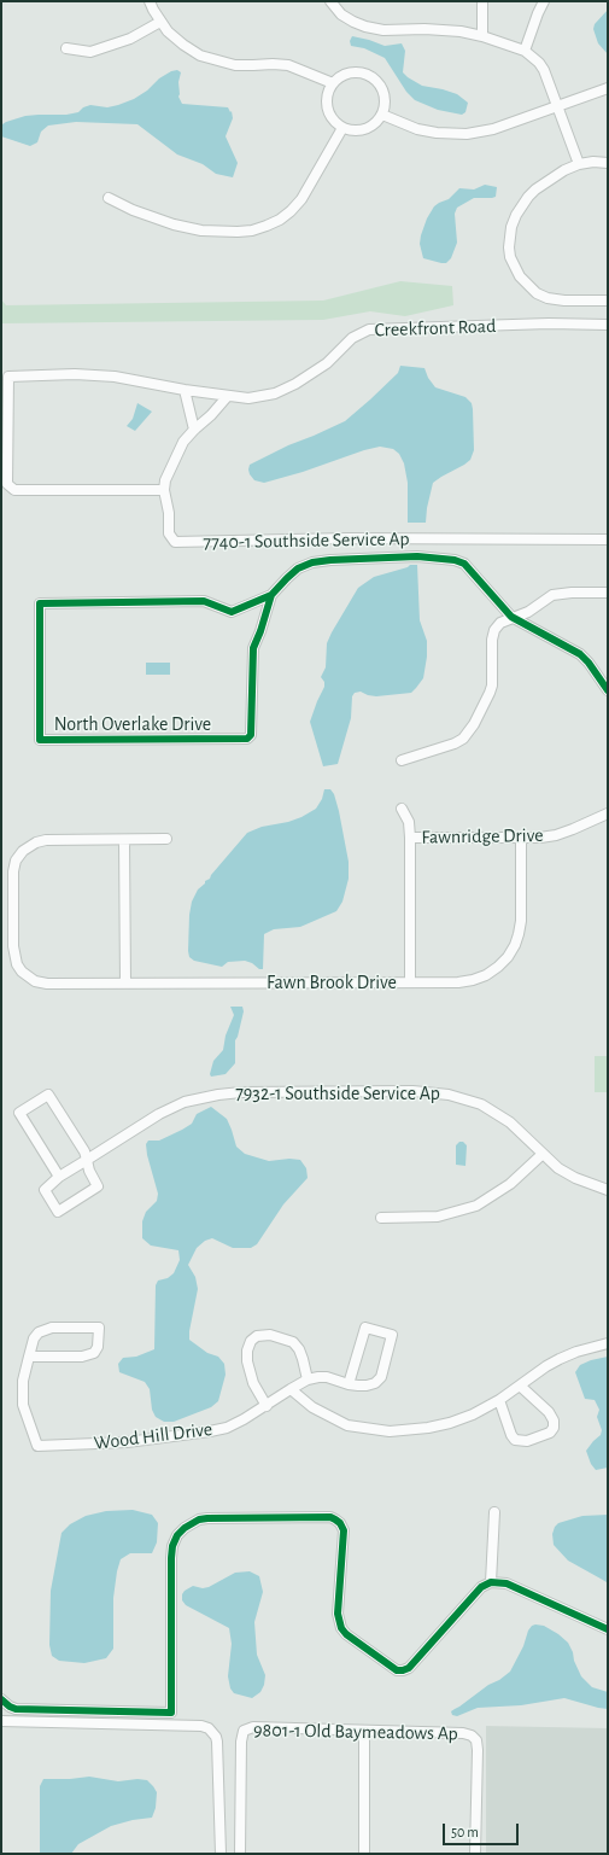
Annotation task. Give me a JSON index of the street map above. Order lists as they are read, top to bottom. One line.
{"streets":{"street":["Creekfront Road","7740-1 Southside Service Ap","North Overlake Drive","Fawnridge Drive","Fawn Brook Drive","7932-1 Southside Service Ap","Wood Hill Drive","9801-1 Old Baymeadows Ap"]},"crossings":[["Creekfront Road","7740-1 Southside Service Ap"],["Fawnridge Drive","Fawn Brook Drive"]],"scale_bar":"50 m"}
